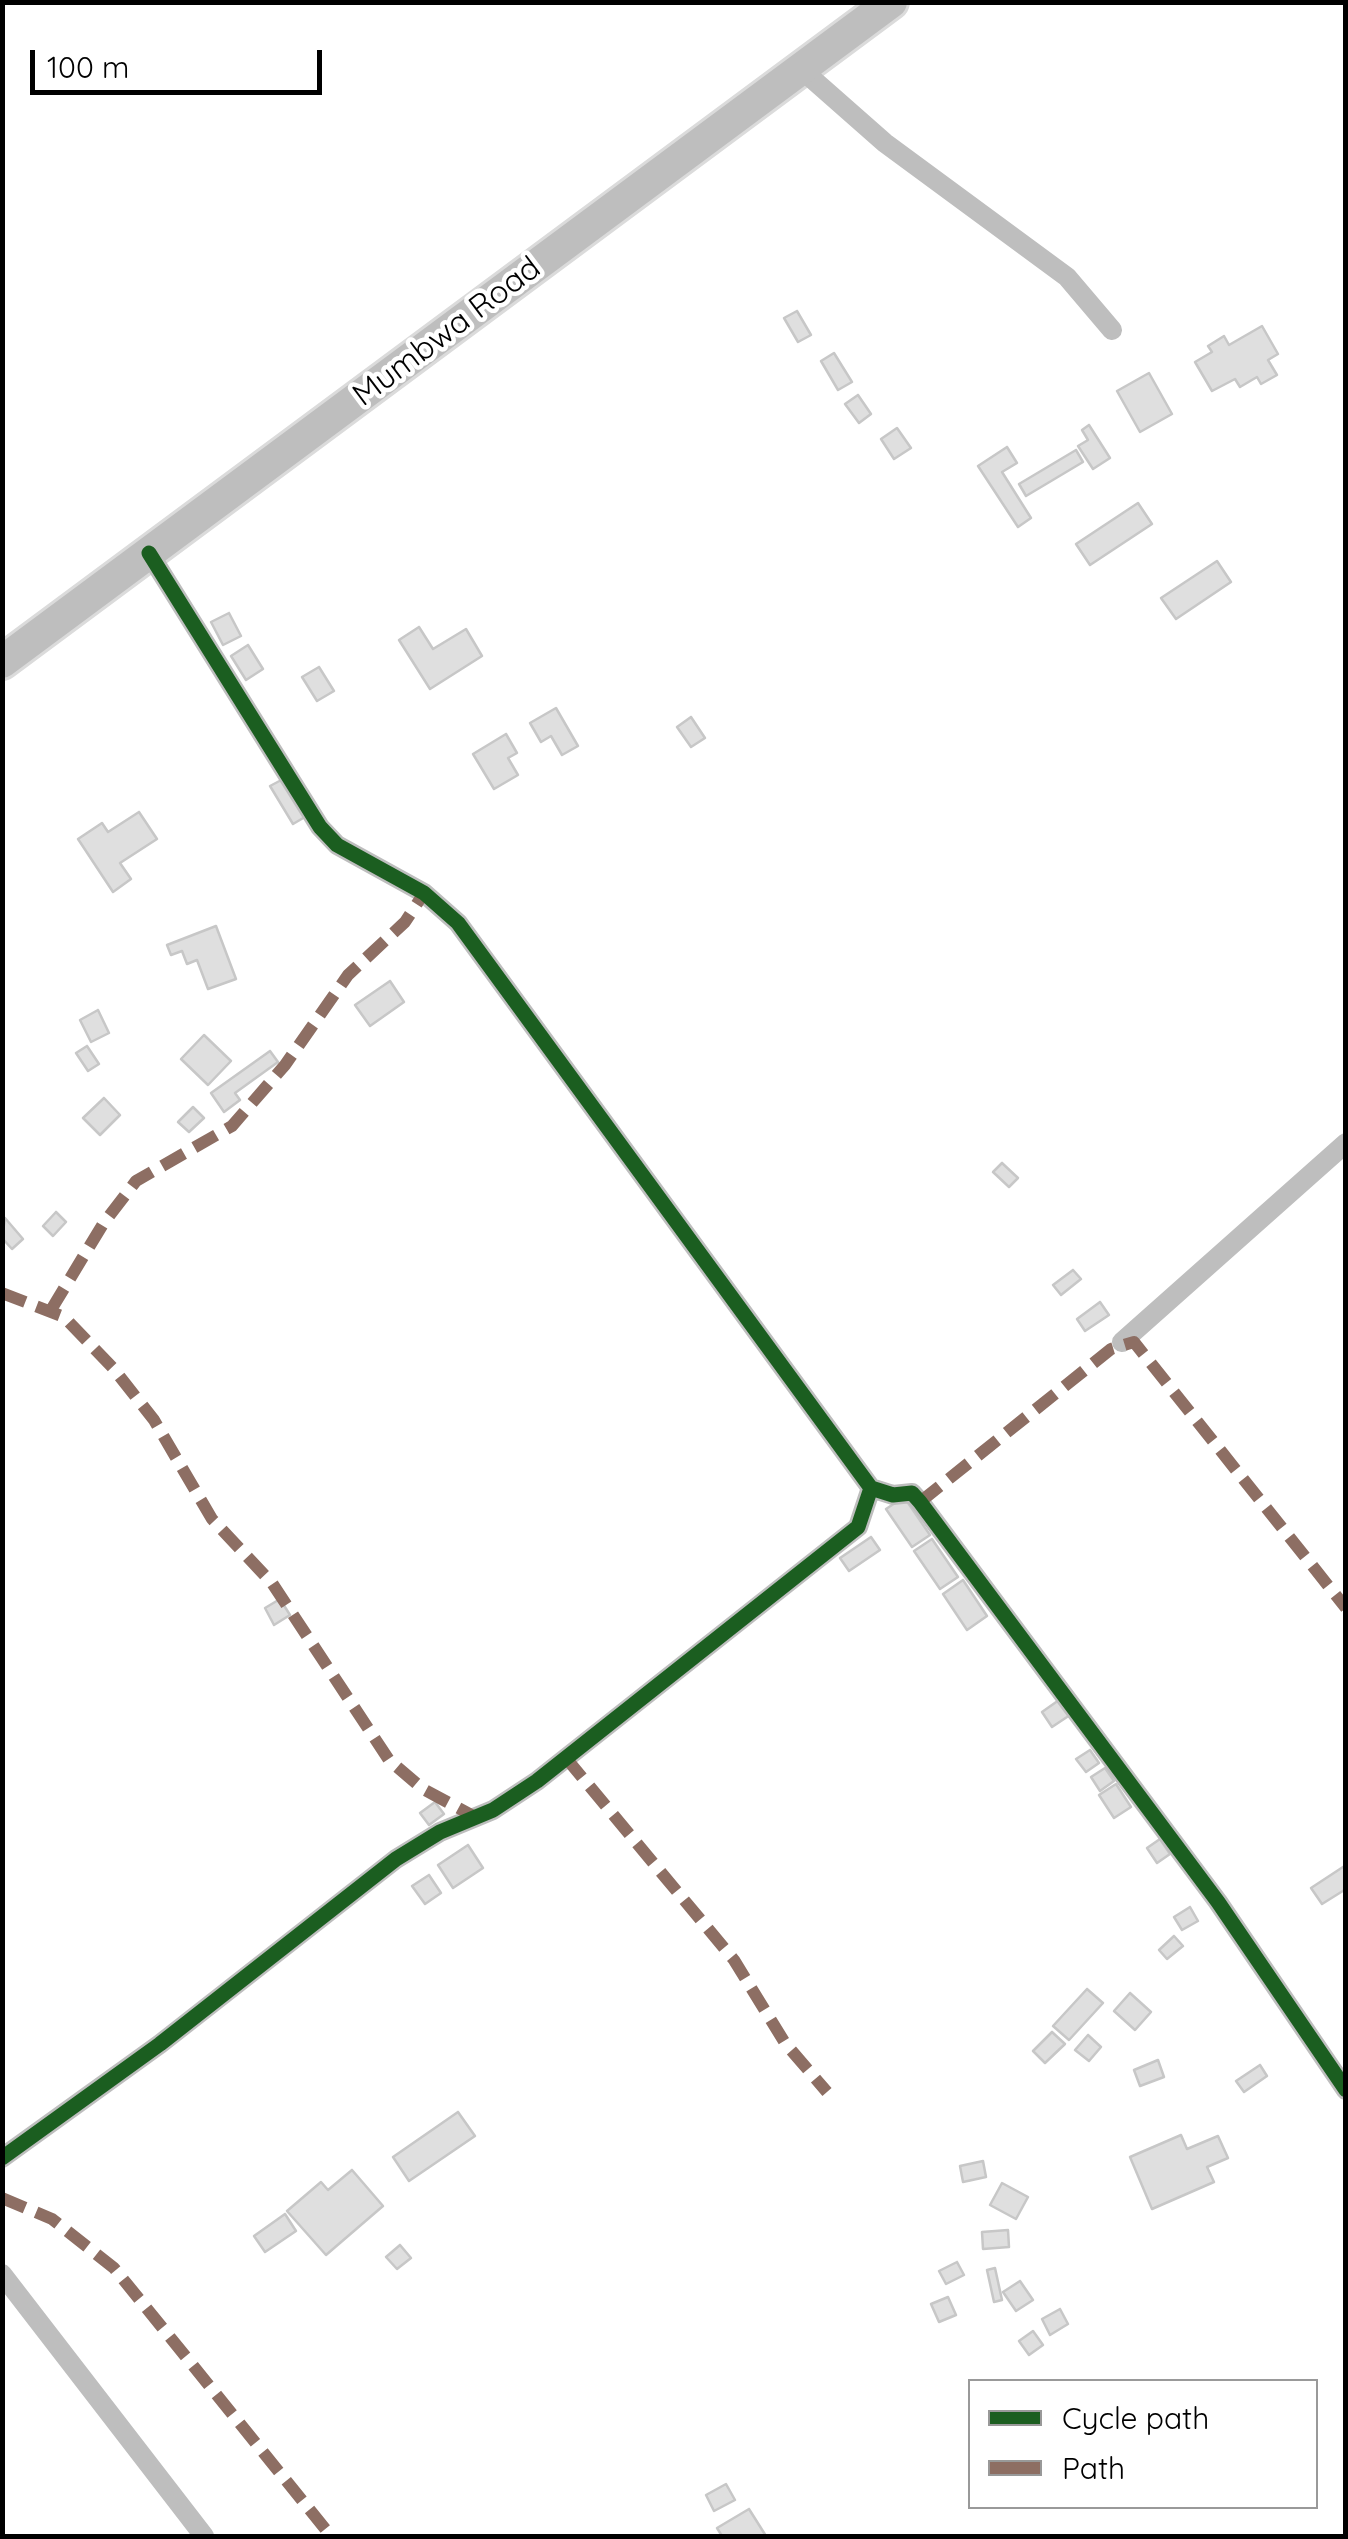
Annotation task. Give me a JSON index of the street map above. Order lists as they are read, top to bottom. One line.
{"streets":{"main road":["Mumbwa Road"]},"legend":["Cycle path","Path"],"scale_bar":"100 m"}
